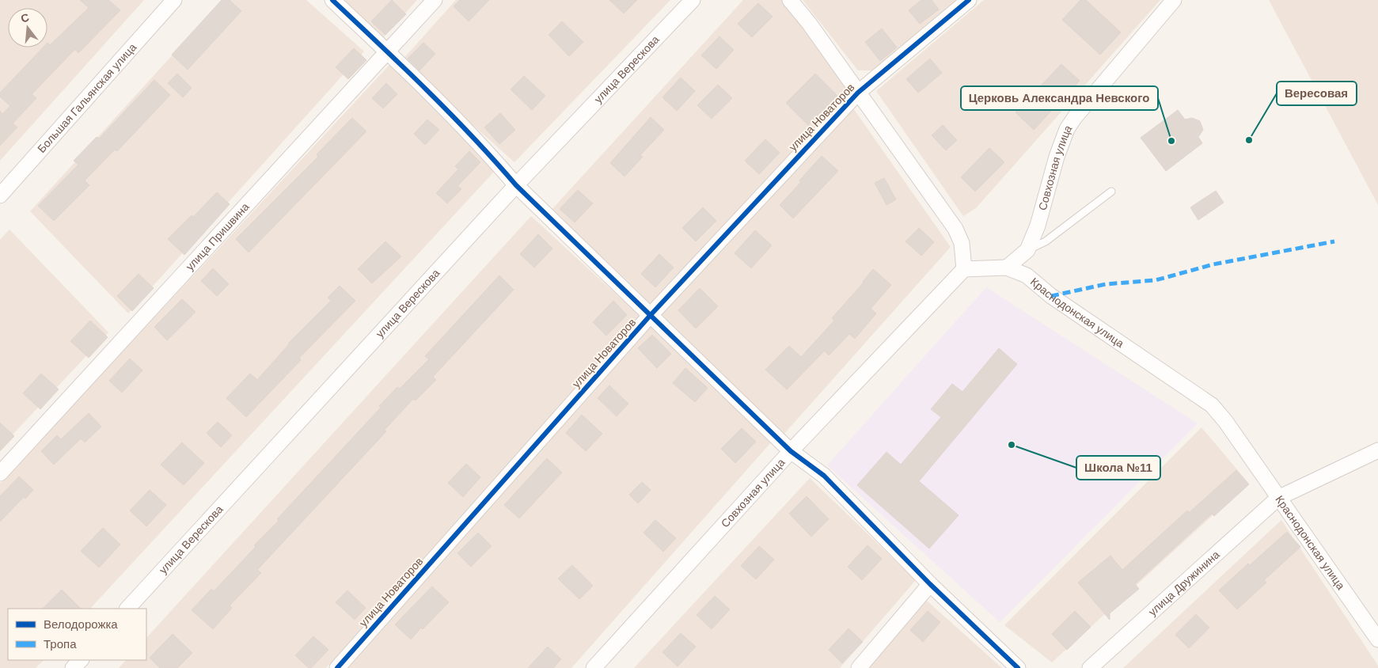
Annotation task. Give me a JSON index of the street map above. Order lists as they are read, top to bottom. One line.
{"streets":{"street":["улица Верескова","Большая Гальянская улица","улица Новаторов","Совхозная улица","улица Пришвина","Краснодонская улица","улица Дружинина"]},"crossings":[["Совхозная улица","Краснодонская улица"],["Краснодонская улица","улица Дружинина"]],"places":["Вересовая","Церковь Александра Невского","Школа №11"],"legend":["Велодорожка","Тропа"],"north":"top"}
